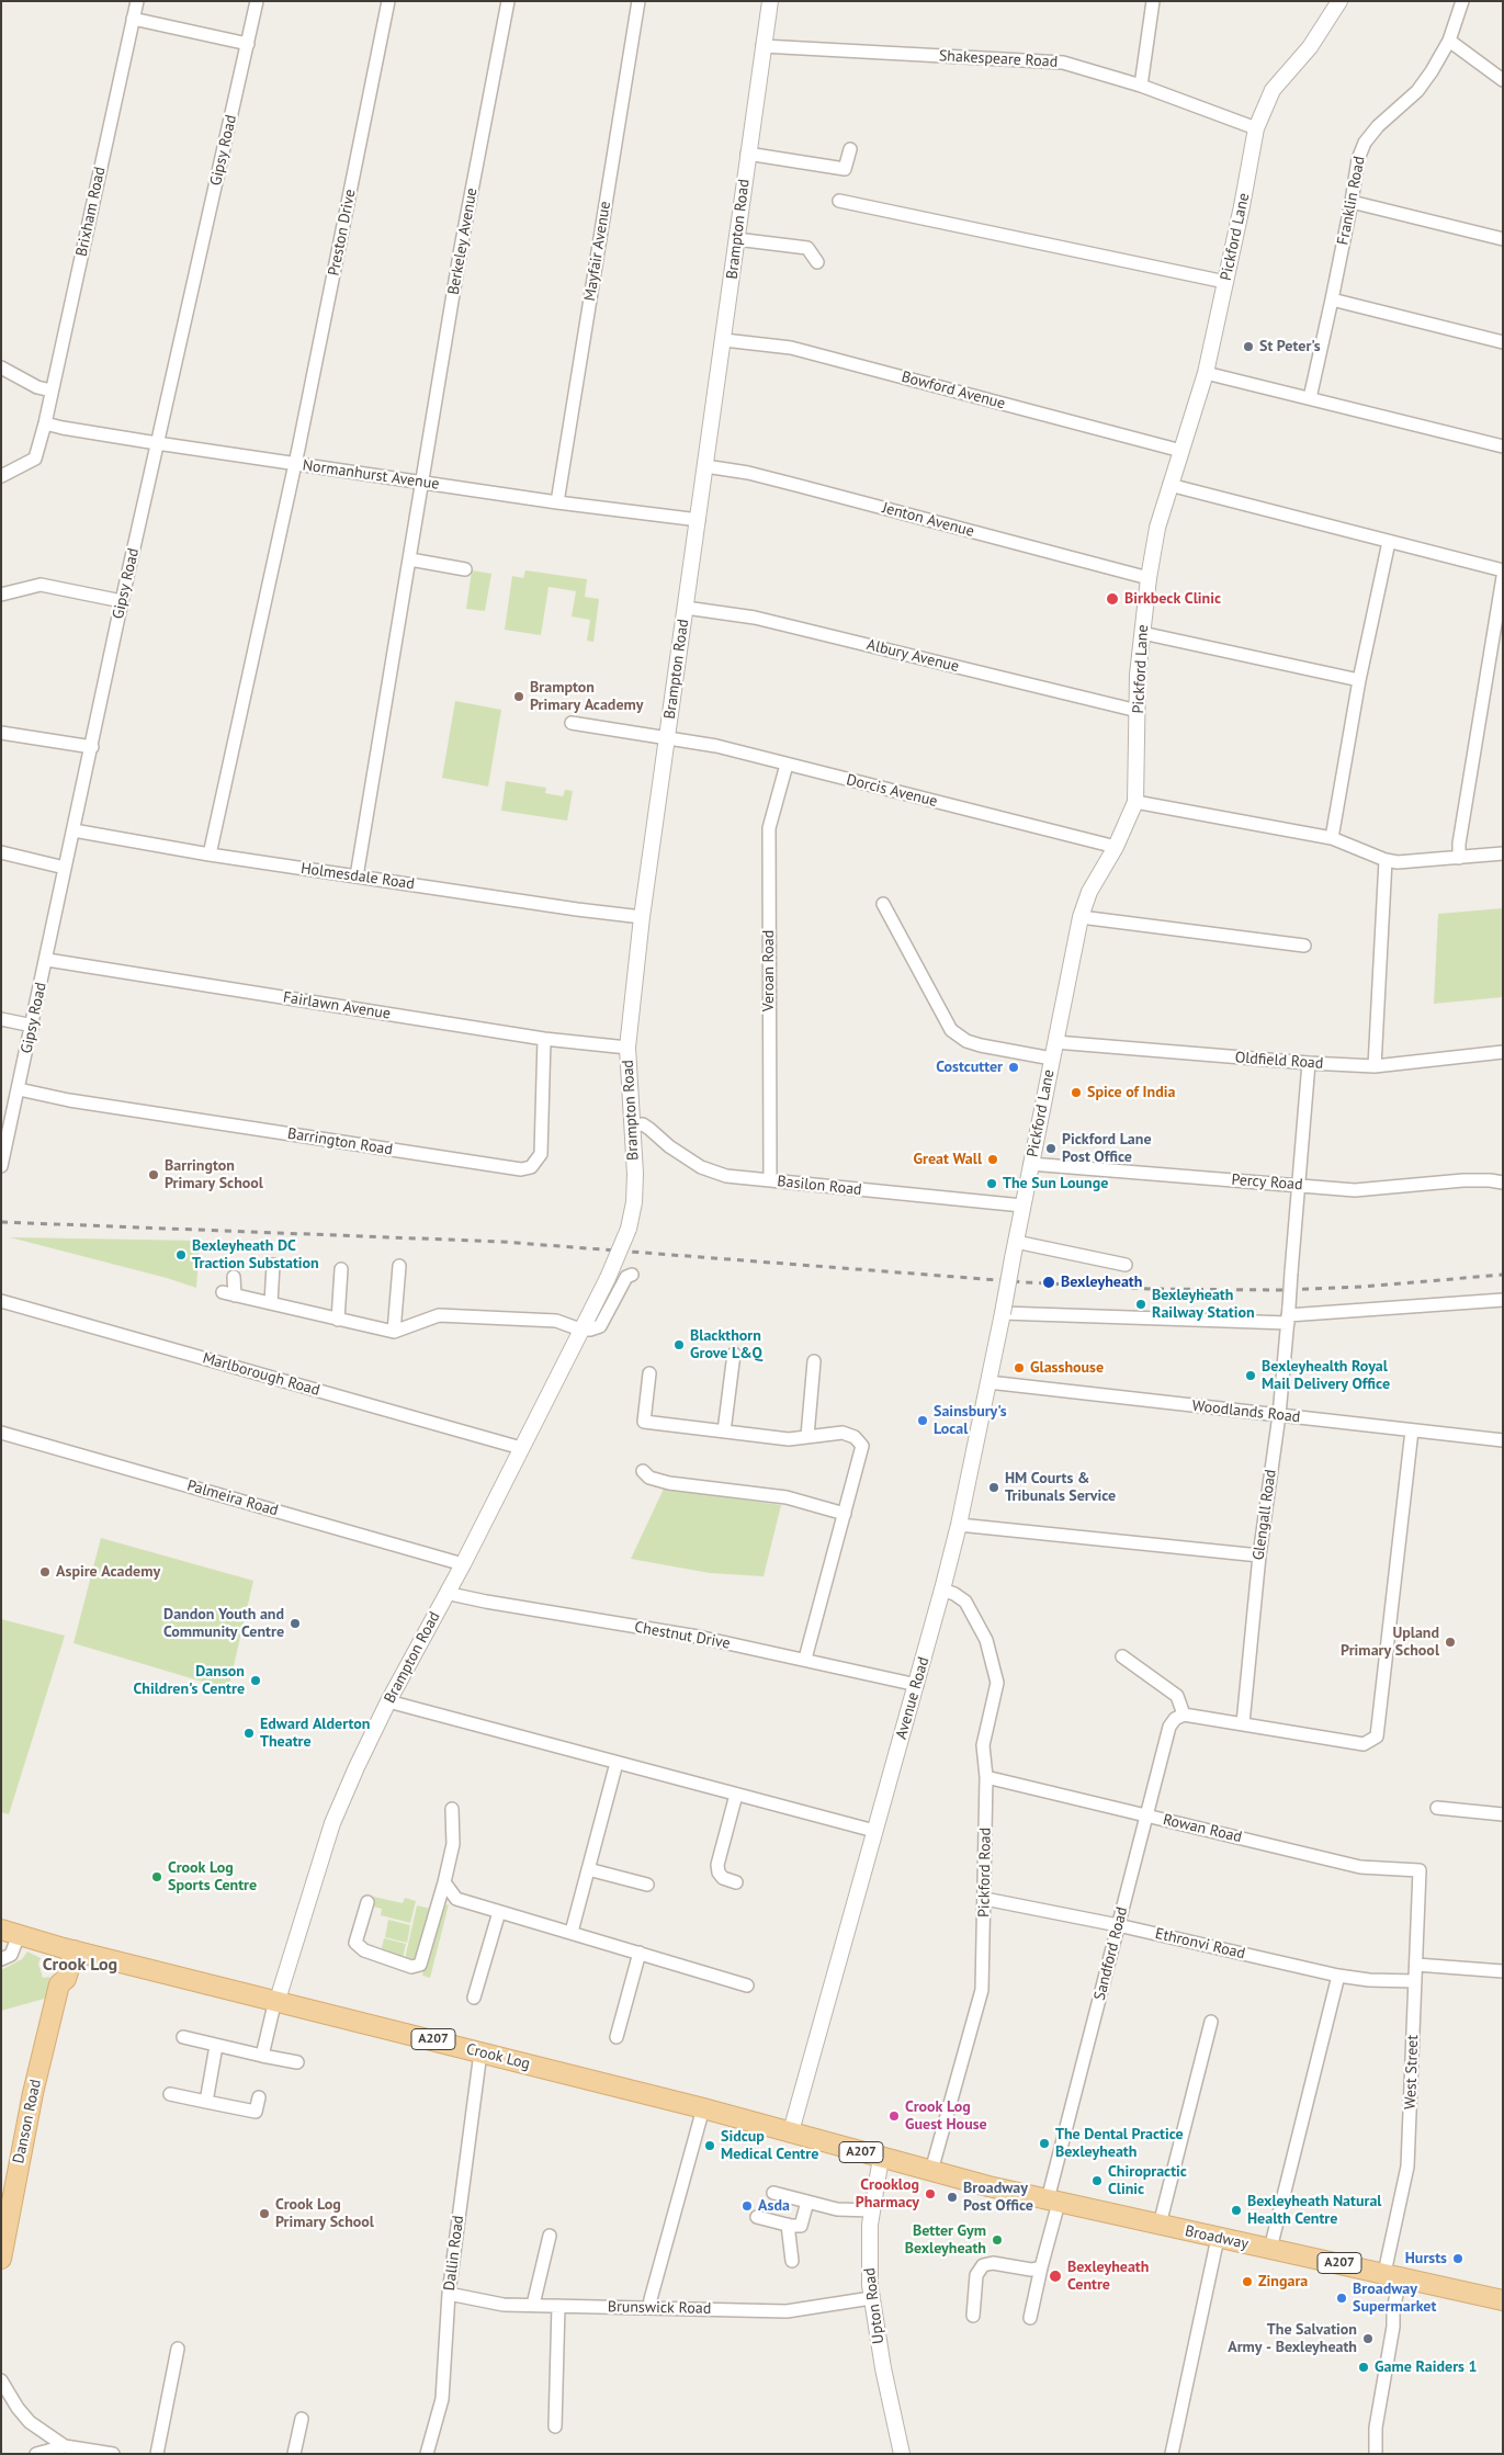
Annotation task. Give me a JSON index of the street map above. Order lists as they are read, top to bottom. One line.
{"streets":{"main road":["A207","Crook Log","Danson Road","Broadway"],"street":["Shakespeare Road","Gipsy Road","Franklin Road","Brixham Road","Brampton Road","Preston Drive","Pickford Lane","Berkeley Avenue","Mayfair Avenue","Bowford Avenue","Normanhurst Avenue","Jenton Avenue","Albury Avenue","Dorcis Avenue","Holmesdale Road","Veroan Road","Fairlawn Avenue","Oldfield Road","Barrington Road","Percy Road","Basilon Road","Marlborough Road","Woodlands Road","Palmeira Road","Glengall Road","Chestnut Drive","Avenue Road","Rowan Road","Pickford Road","Ethronvi Road","Sandford Road","West Street","Dallin Road","Upton Road","Brunswick Road"]},"crossings":[["Shakespeare Road","Brampton Road"],["Shakespeare Road","Pickford Lane"],["Gipsy Road","Normanhurst Avenue"],["Gipsy Road","Holmesdale Road"],["Gipsy Road","Fairlawn Avenue"],["Gipsy Road","Barrington Road"],["Brixham Road","Normanhurst Avenue"],["Brampton Road","Bowford Avenue"],["Brampton Road","Normanhurst Avenue"],["Brampton Road","Jenton Avenue"],["Brampton Road","Albury Avenue"],["Brampton Road","Dorcis Avenue"],["Brampton Road","Holmesdale Road"],["Brampton Road","Fairlawn Avenue"],["Brampton Road","Basilon Road"],["Brampton Road","Marlborough Road"],["Brampton Road","Palmeira Road"],["Brampton Road","Chestnut Drive"],["Brampton Road","Crook Log"],["Preston Drive","Normanhurst Avenue"],["Preston Drive","Holmesdale Road"],["Pickford Lane","Bowford Avenue"],["Pickford Lane","Jenton Avenue"],["Pickford Lane","Albury Avenue"],["Pickford Lane","Dorcis Avenue"],["Pickford Lane","Oldfield Road"],["Pickford Lane","Percy Road"],["Pickford Lane","Basilon Road"],["Pickford Lane","Avenue Road"],["Berkeley Avenue","Normanhurst Avenue"],["Berkeley Avenue","Holmesdale Road"],["Mayfair Avenue","Normanhurst Avenue"],["Dorcis Avenue","Veroan Road"],["Veroan Road","Basilon Road"],["Fairlawn Avenue","Barrington Road"],["Oldfield Road","Glengall Road"],["Percy Road","Glengall Road"],["Woodlands Road","Glengall Road"],["Woodlands Road","Avenue Road"],["Chestnut Drive","Avenue Road"],["Avenue Road","Pickford Road"],["Avenue Road","Crook Log"],["Rowan Road","Pickford Road"],["Rowan Road","Sandford Road"],["Rowan Road","West Street"],["Pickford Road","Ethronvi Road"],["Pickford Road","Crook Log"],["Pickford Road","Broadway"],["Ethronvi Road","Sandford Road"],["Ethronvi Road","West Street"],["Sandford Road","Broadway"],["A207","Crook Log"],["A207","Danson Road"],["Crook Log","Danson Road"],["Crook Log","Broadway"],["Crook Log","Dallin Road"],["Crook Log","Upton Road"],["West Street","Broadway"],["Dallin Road","Brunswick Road"],["Upton Road","Brunswick Road"]],"districts":["Crook Log"],"places":["St Peter's","Birkbeck Clinic","Brampton Primary Academy","Costcutter","Spice of India","Pickford Lane Post Office","Great Wall","Barrington Primary School","The Sun Lounge","Bexleyheath DC Traction Substation","Bexleyheath","Bexleyheath Railway Station","Blackthorn Grove L&Q","Glasshouse","Bexleyhealth Royal Mail Delivery Office","Sainsbury's Local","HM Courts & Tribunals Service","Aspire Academy","Dandon Youth and Community Centre","Upland Primary School","Danson Children's Centre","Edward Alderton Theatre","Crook Log Sports Centre","Crook Log Guest House","The Dental Practice Bexleyheath","Sidcup Medical Centre","Chiropractic Clinic","Crooklog Pharmacy","Broadway Post Office","Asda","Bexleyheath Natural Health Centre","Crook Log Primary School","Better Gym Bexleyheath","Hursts","Bexleyheath Centre","Zingara","Broadway Supermarket","The Salvation Army - Bexleyheath","Game Raiders 1"]}
